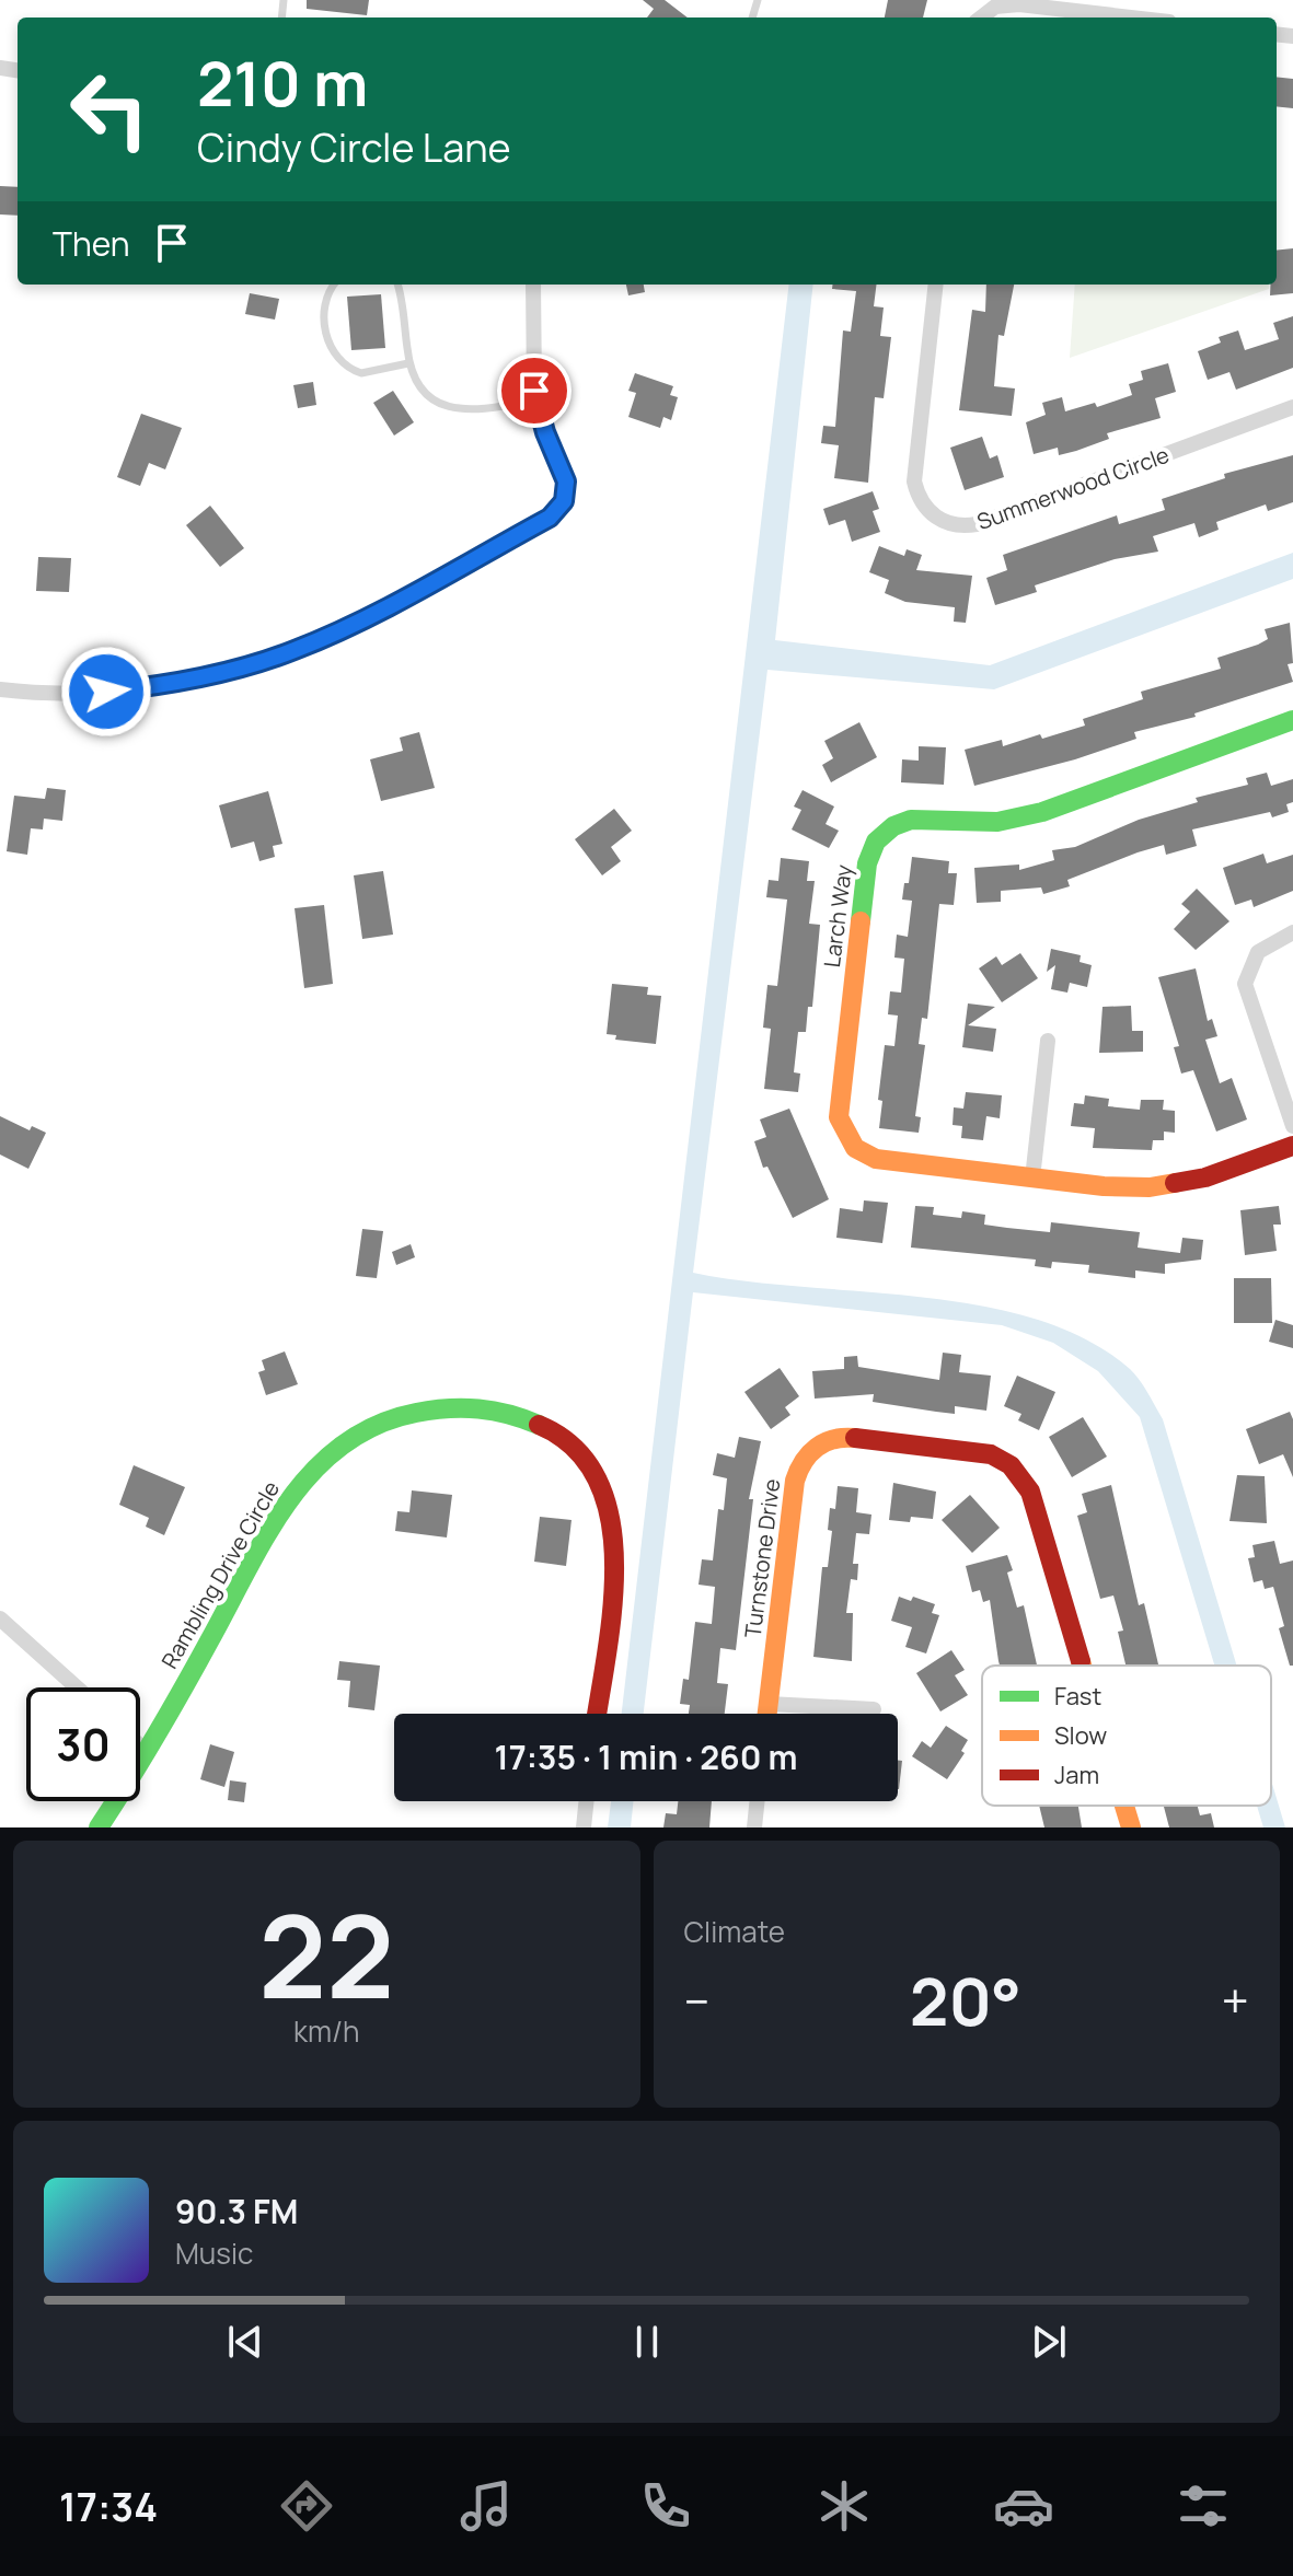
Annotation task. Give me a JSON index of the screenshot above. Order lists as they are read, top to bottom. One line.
{"streets":{"street":["Summerwood Circle","Larch Way","Turnstone Drive","Rambling Drive Circle"]},"legend":["Fast","Slow","Jam"],"page":{"turn":["210 m","Cindy Circle Lane"],"then":"Then","limit":"30","trip":"17:35 · 1 min · 260 m","tile":[["22","km/h"],"Climate"],"heat":["−","20°","+"],"song":["90.3 FM","Music"],"tabs":"17:34"}}
